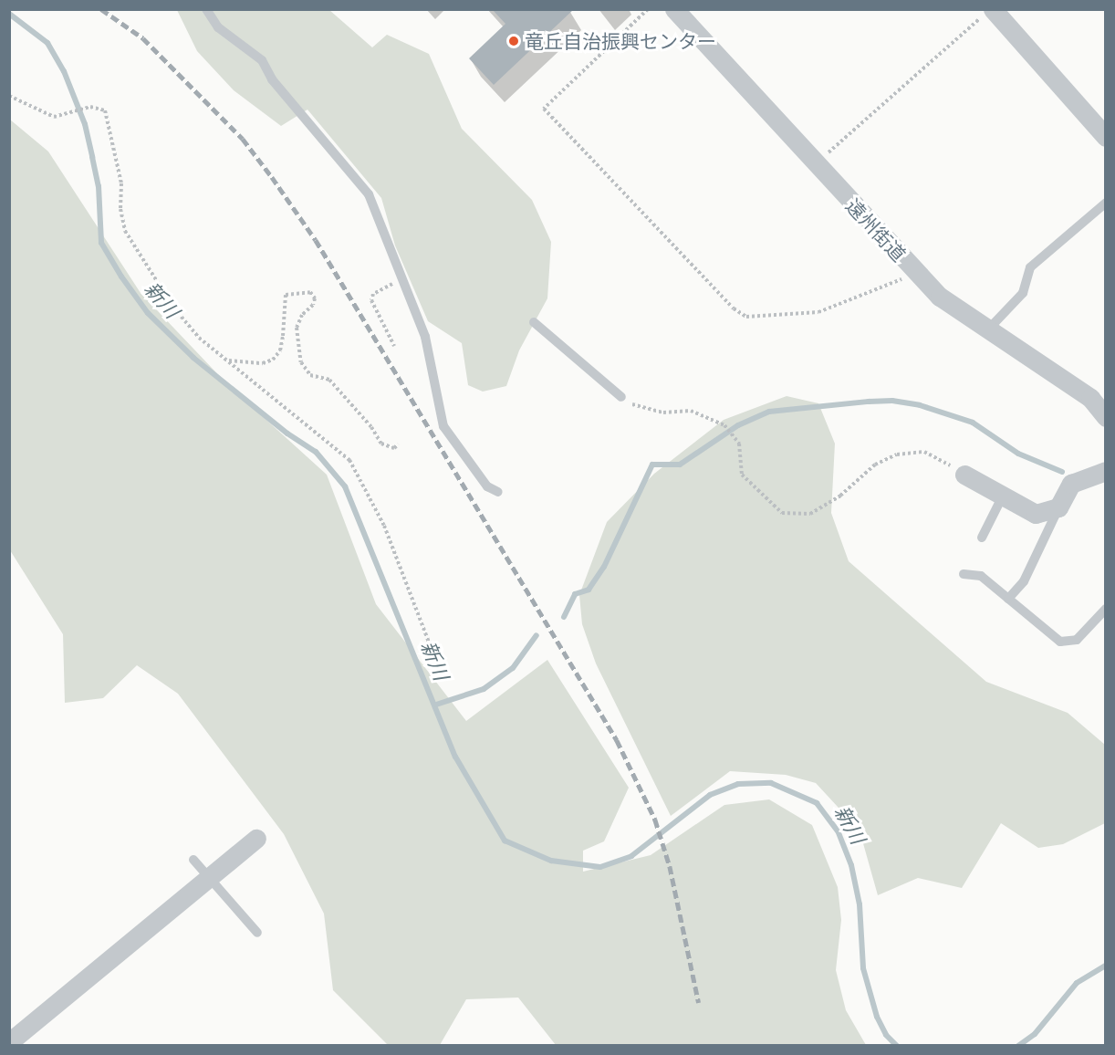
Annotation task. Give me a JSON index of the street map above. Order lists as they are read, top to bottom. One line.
{"streets":{"street":["遠州街道"]},"water":["新川"],"places":["竜丘自治振興センター"]}
